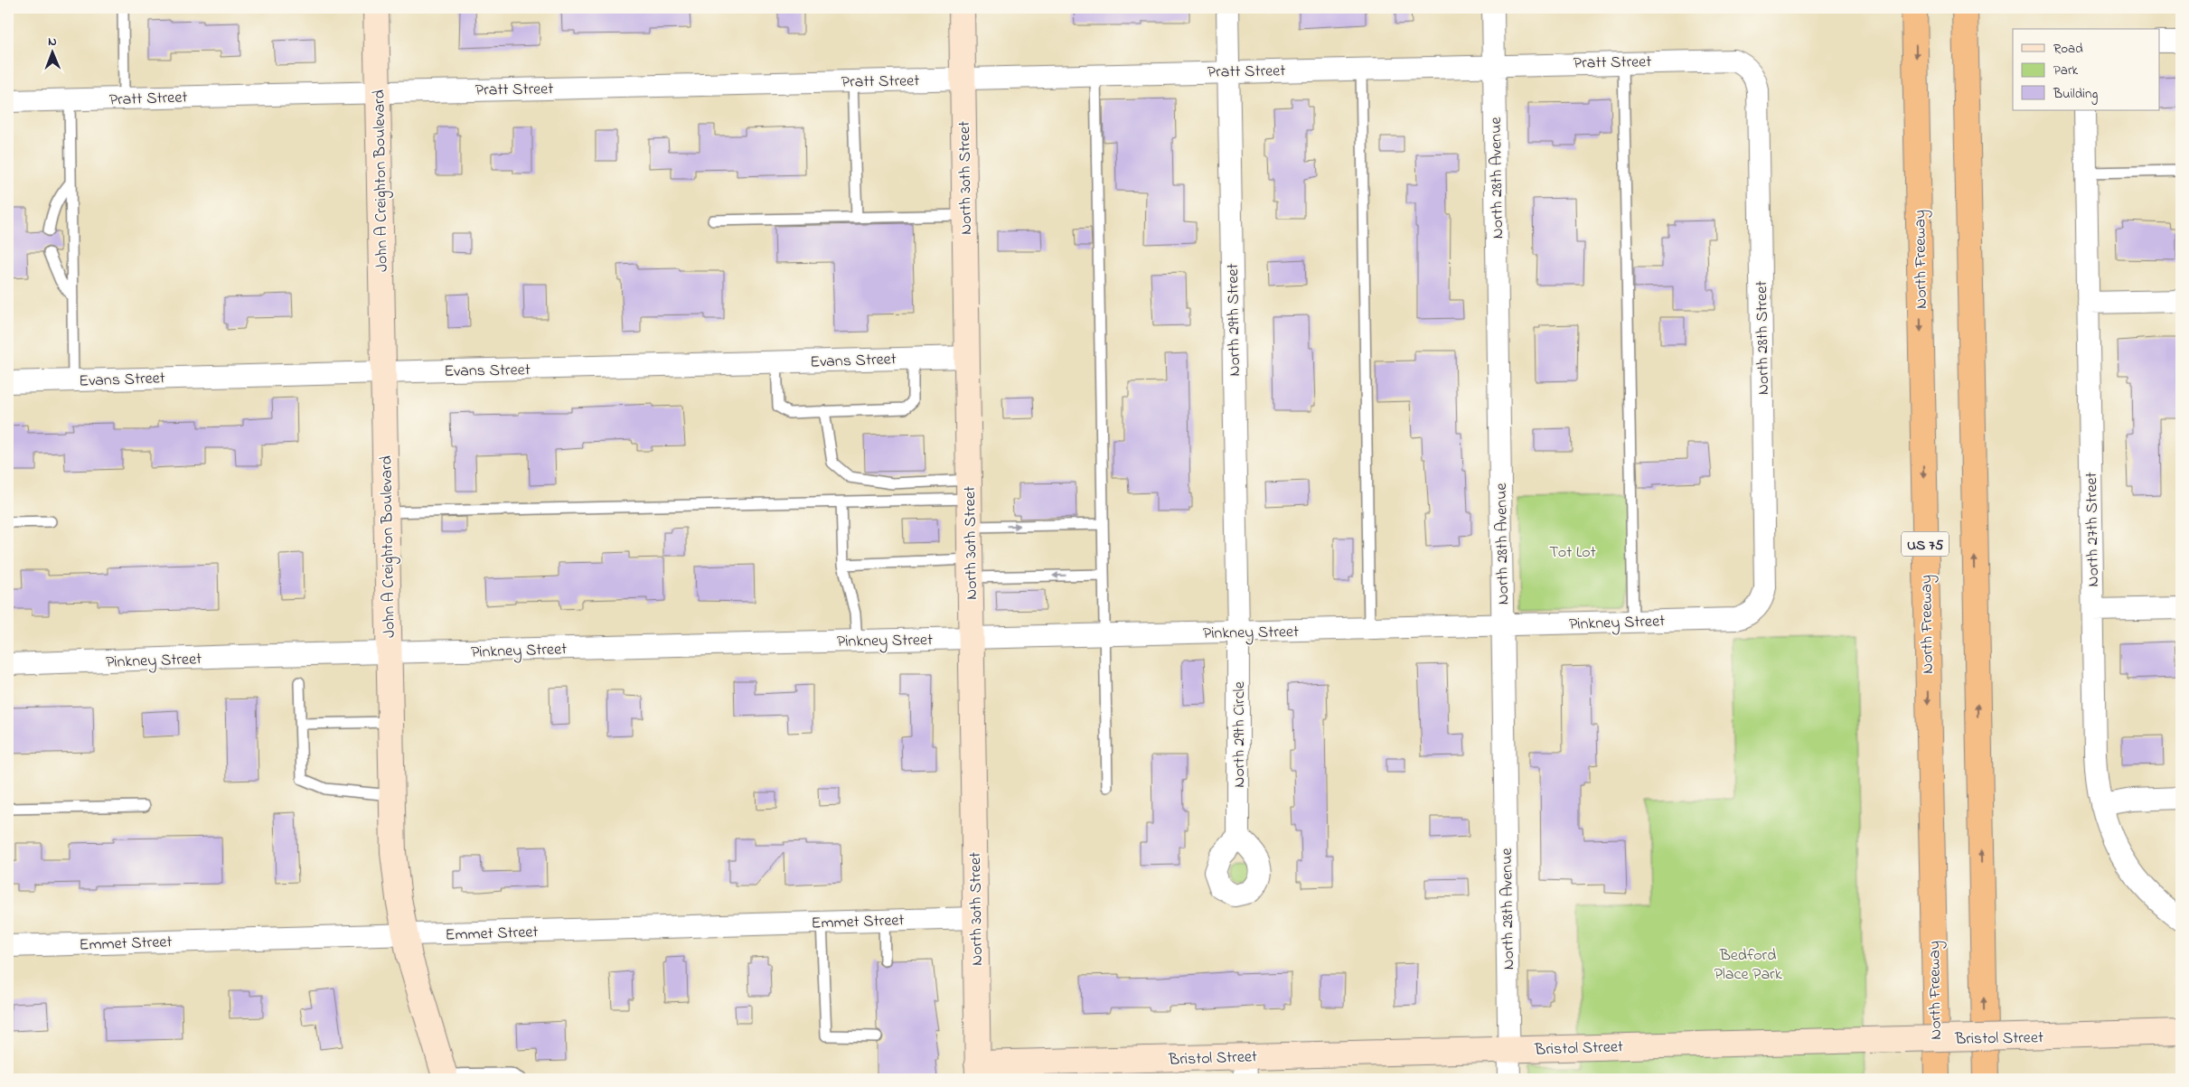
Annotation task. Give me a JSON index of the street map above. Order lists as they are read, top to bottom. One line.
{"streets":{"highway":["North Freeway","US 75"],"street":["Pratt Street","North 30th Street","North 28th Avenue","John A Creighton Boulevard","North 29th Street","North 28th Street","Evans Street","North 27th Street","Pinkney Street","North 29th Circle","Emmet Street","Bristol Street"]},"crossings":[["Pratt Street","North 30th Street"],["Pratt Street","North 28th Avenue"],["Pratt Street","John A Creighton Boulevard"],["Pratt Street","North 29th Street"],["Pratt Street","North 28th Street"],["North 30th Street","Evans Street"],["North 30th Street","Pinkney Street"],["North 30th Street","Emmet Street"],["North 30th Street","Bristol Street"],["North 28th Avenue","Pinkney Street"],["North 28th Avenue","Bristol Street"],["John A Creighton Boulevard","Evans Street"],["John A Creighton Boulevard","Pinkney Street"],["John A Creighton Boulevard","Emmet Street"],["North 29th Street","Pinkney Street"],["North 29th Street","North 29th Circle"],["North 28th Street","Pinkney Street"],["Pinkney Street","North 29th Circle"]],"parks":["Tot Lot","Bedford Place Park"],"legend":["Road","Park","Building"],"north":"top"}
